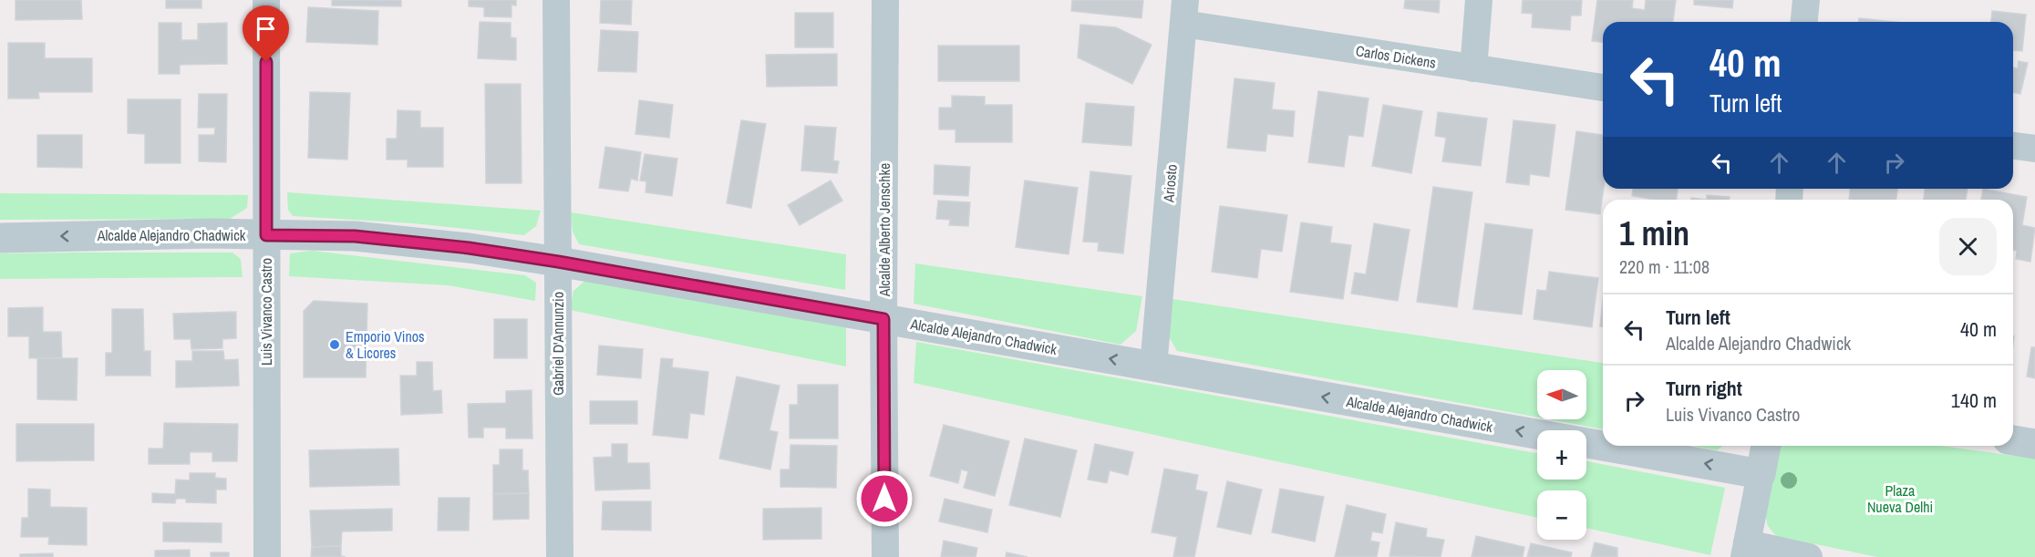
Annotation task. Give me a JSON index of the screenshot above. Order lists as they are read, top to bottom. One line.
{"streets":{"street":["Carlos Dickens","Ariosto","Alcalde Alberto Jenschke","Alcalde Alejandro Chadwick","Luis Vivanco Castro","Gabriel D'Annunzio"]},"crossings":[["Carlos Dickens","Ariosto"],["Ariosto","Alcalde Alejandro Chadwick"],["Alcalde Alberto Jenschke","Alcalde Alejandro Chadwick"],["Alcalde Alejandro Chadwick","Luis Vivanco Castro"],["Alcalde Alejandro Chadwick","Gabriel D'Annunzio"]],"one_way":["Alcalde Alejandro Chadwick"],"parks":["Plaza Nueva Delhi"],"places":["Emporio Vinos & Licores"],"north":"left","page":{"turn":["40 m","Turn left"],"heading":["1 min","220 m · 11:08"],"list":[{"name":"Turn left","note":"Alcalde Alejandro Chadwick","value":"40 m"},{"name":"Turn right","note":"Luis Vivanco Castro","value":"140 m"}],"map_buttons":["+","−"]}}
